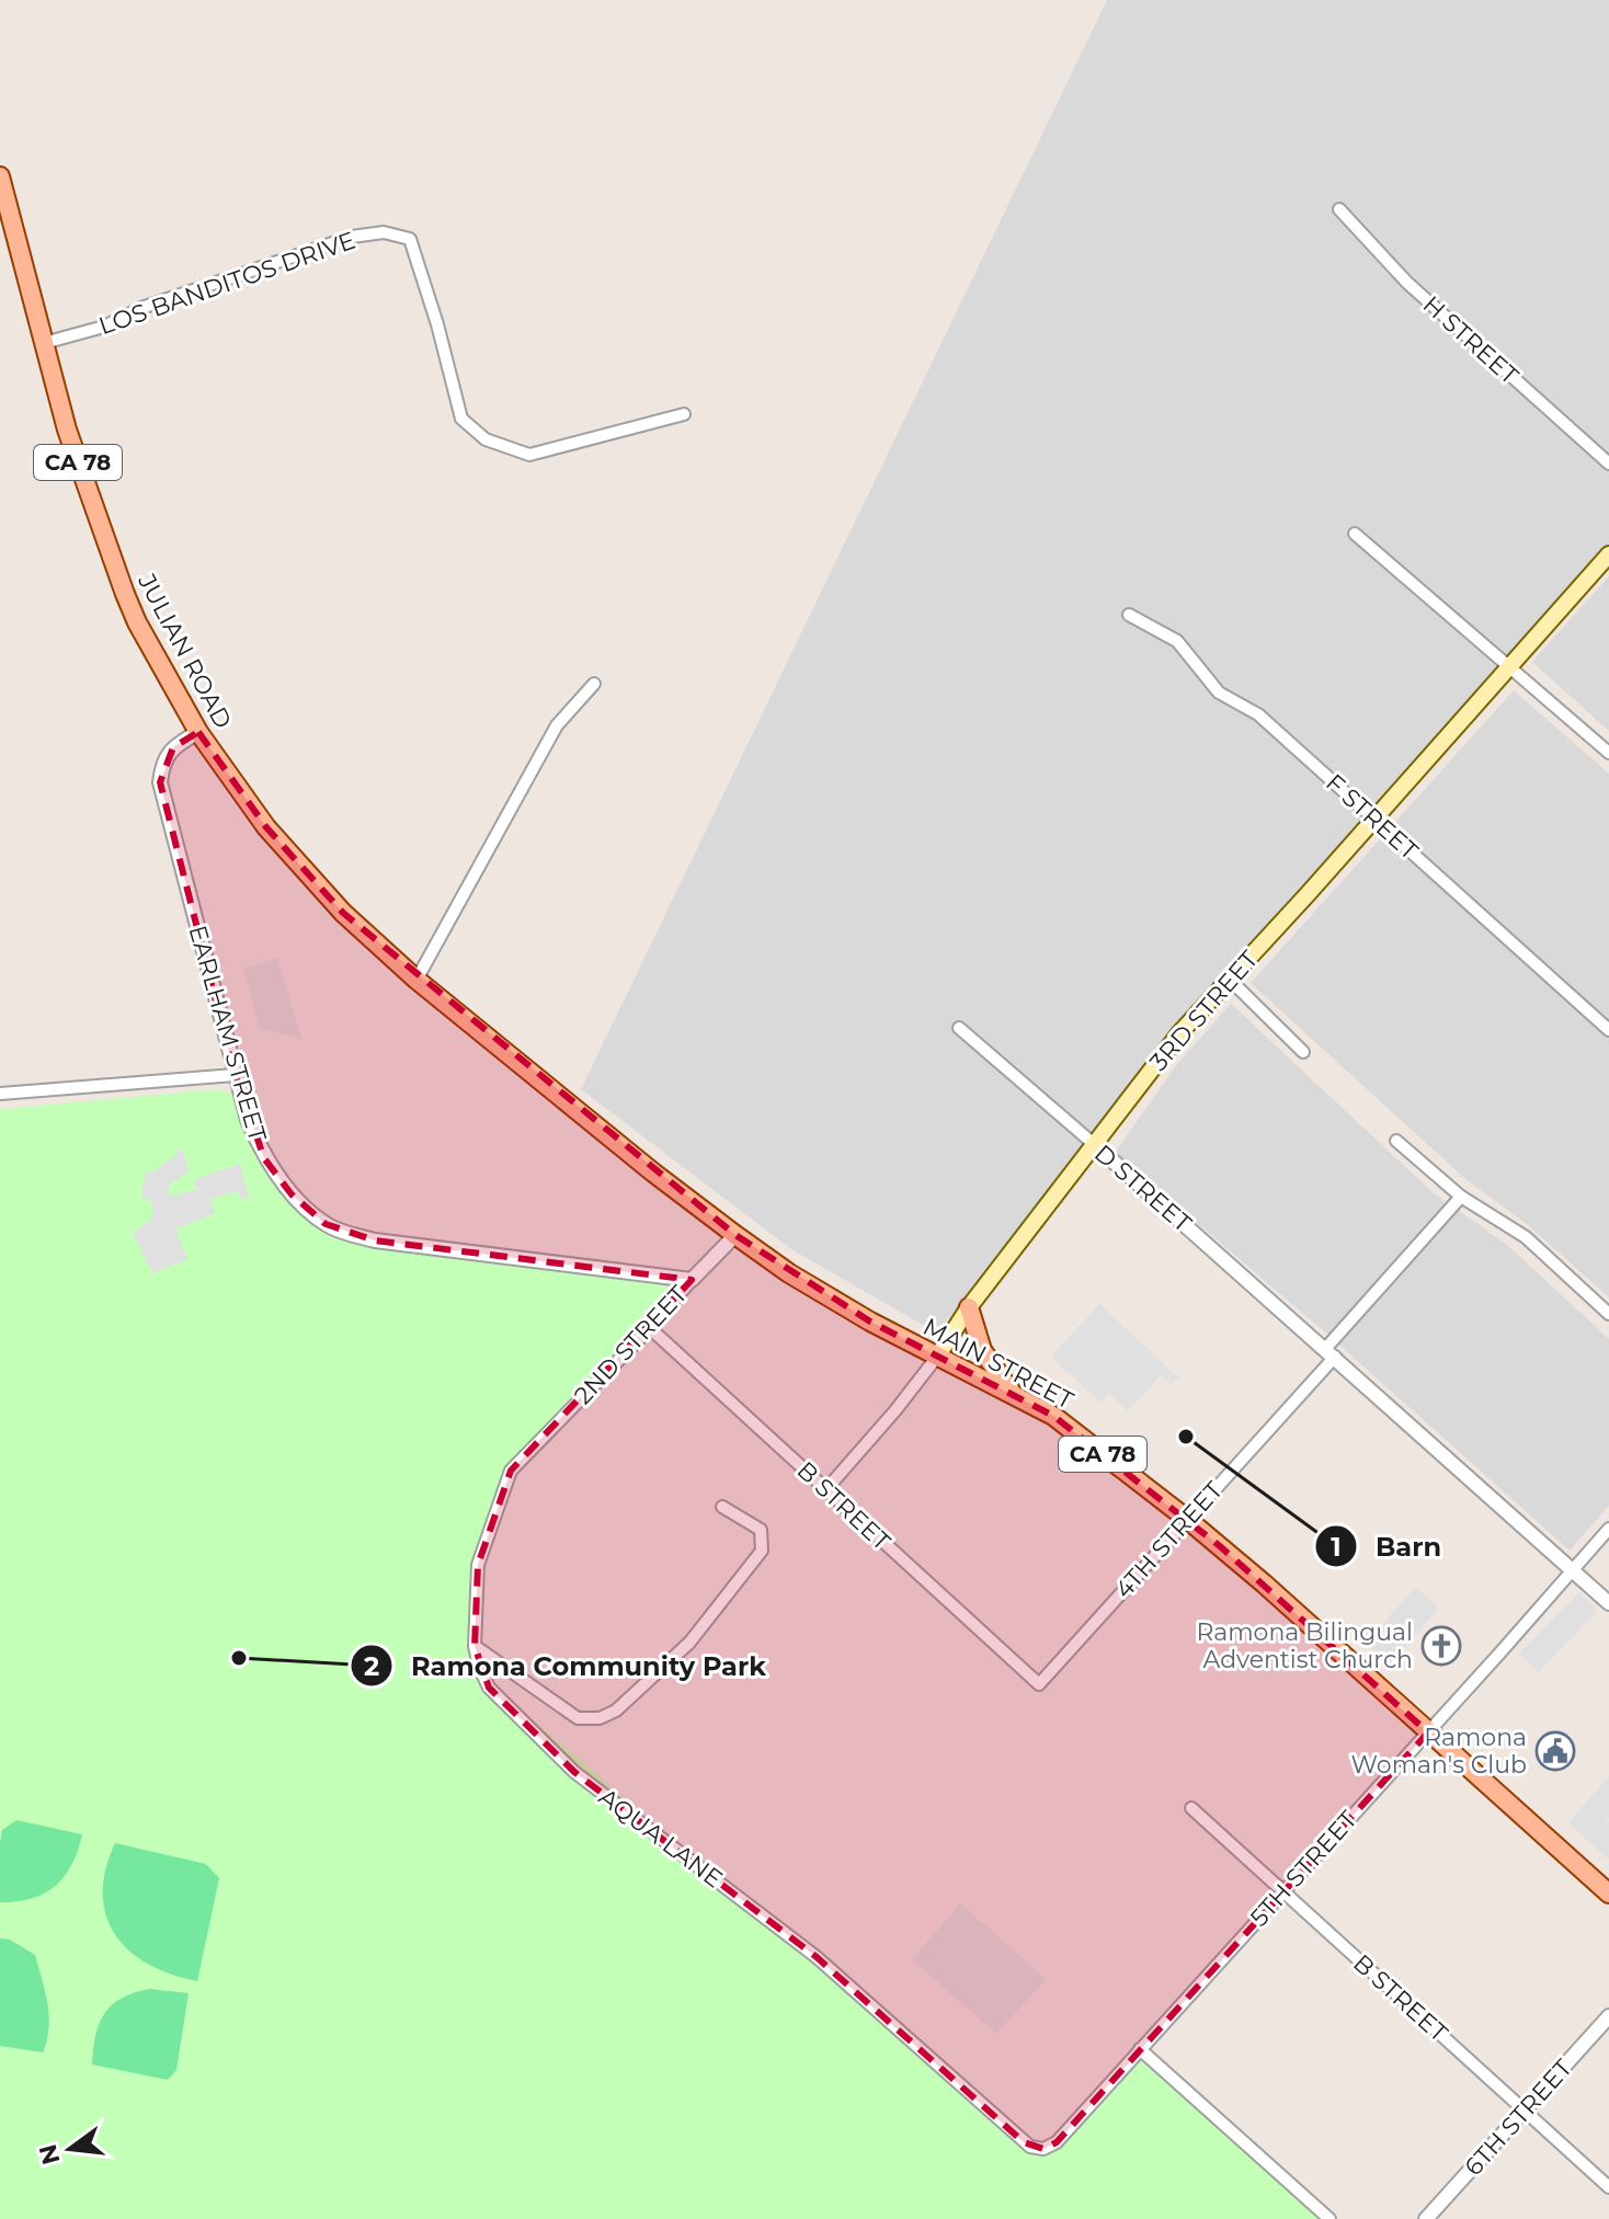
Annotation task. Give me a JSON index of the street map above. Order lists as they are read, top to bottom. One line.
{"streets":{"main road":["CA 78","JULIAN ROAD","3RD STREET","MAIN STREET"],"street":["LOS BANDITOS DRIVE","H STREET","F STREET","EARLHAM STREET","D STREET","2ND STREET","B STREET","4TH STREET","AQUA LANE","5TH STREET","6TH STREET"]},"crossings":[["LOS BANDITOS DRIVE","JULIAN ROAD"],["JULIAN ROAD","EARLHAM STREET"],["JULIAN ROAD","MAIN STREET"],["F STREET","3RD STREET"],["3RD STREET","D STREET"],["3RD STREET","MAIN STREET"],["3RD STREET","B STREET"],["EARLHAM STREET","2ND STREET"],["D STREET","4TH STREET"],["D STREET","5TH STREET"],["2ND STREET","MAIN STREET"],["2ND STREET","B STREET"],["2ND STREET","AQUA LANE"],["MAIN STREET","4TH STREET"],["MAIN STREET","5TH STREET"],["B STREET","4TH STREET"],["B STREET","5TH STREET"],["B STREET","6TH STREET"],["AQUA LANE","5TH STREET"]],"places":{"other":["Barn","Ramona Community Park"],"church":["Ramona Bilingual Adventist Church"],"public building":["Ramona Woman's Club"]},"north":"left"}
